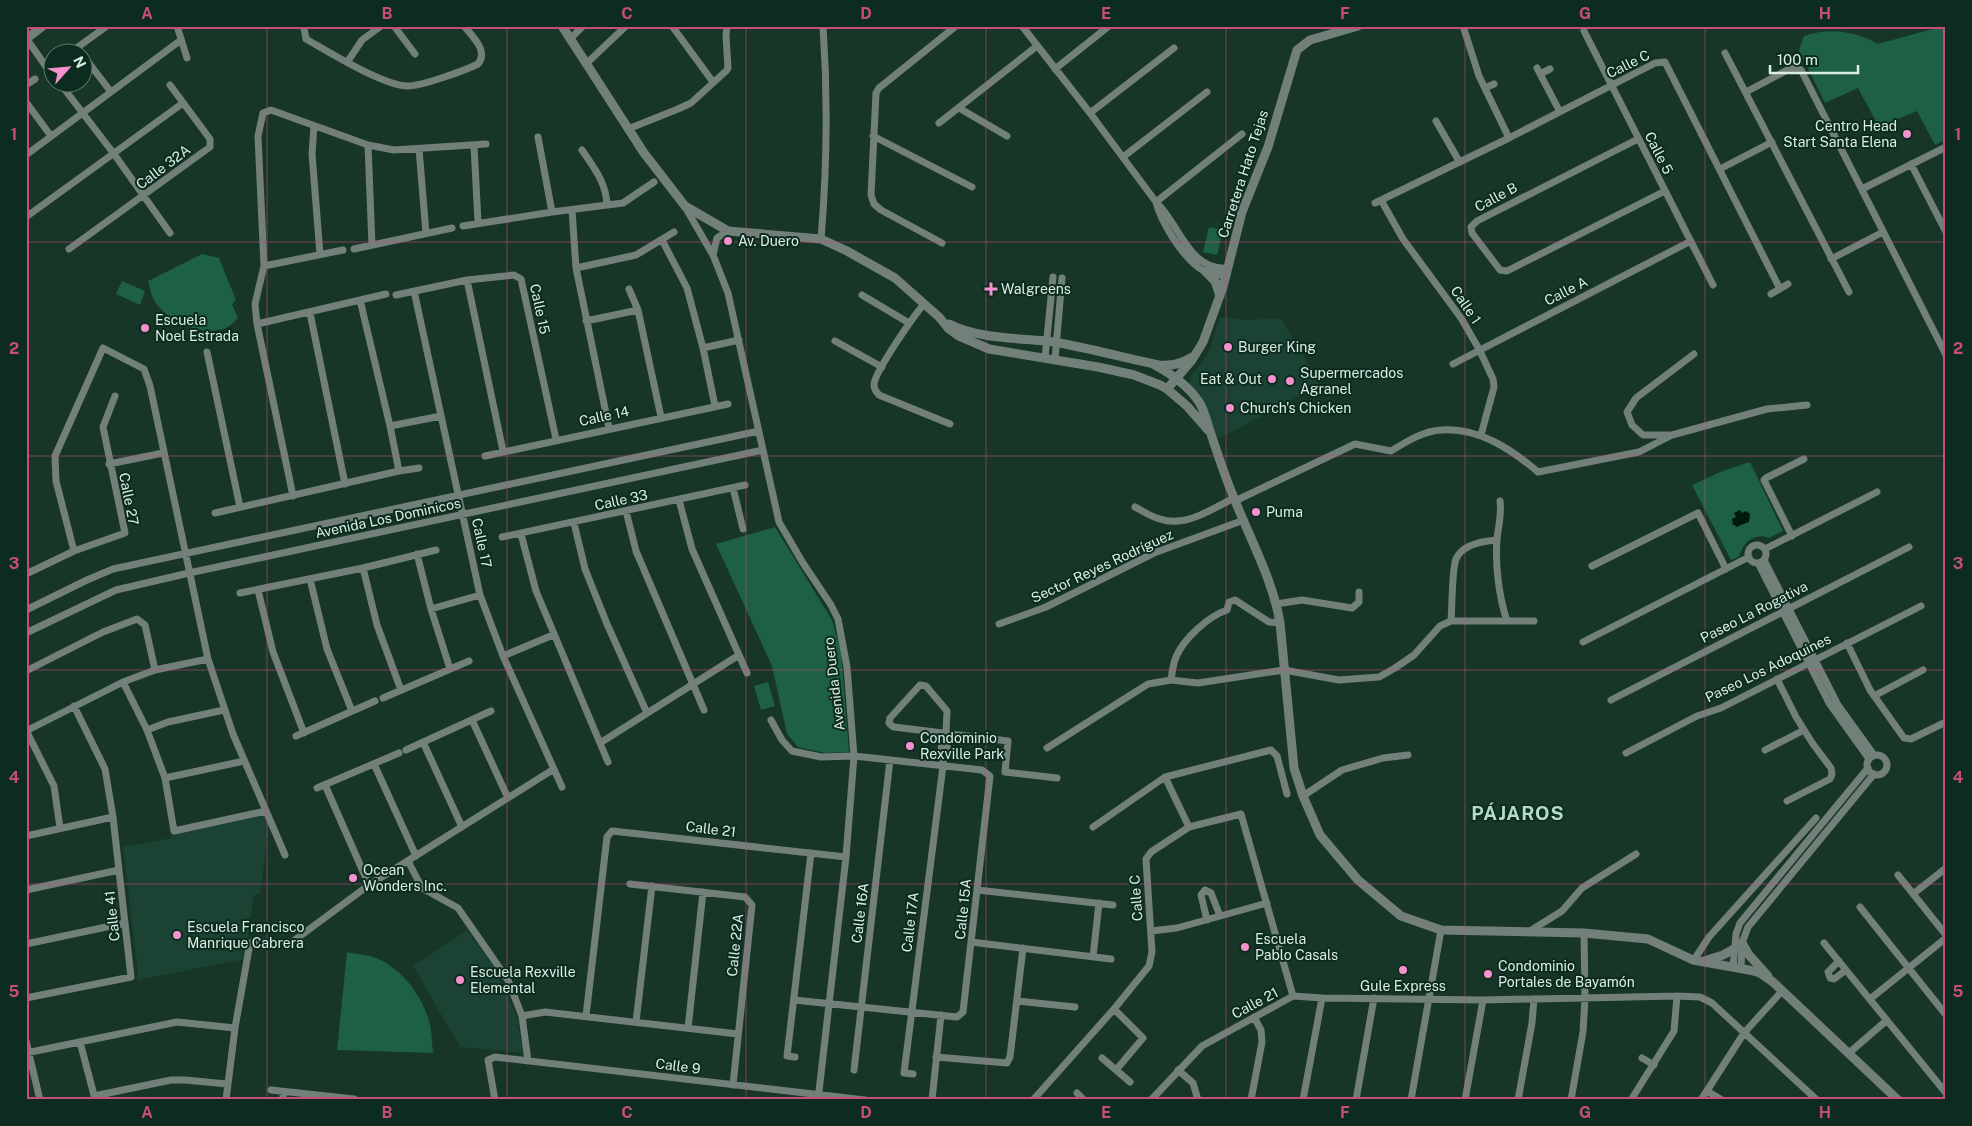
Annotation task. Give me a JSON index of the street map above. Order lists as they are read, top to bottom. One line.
{"streets":{"street":["Calle C","Calle 5","Calle 32A","Carretera Hato Tejas","Calle B","Calle A","Calle 1","Calle 15","Calle 14","Calle 27","Calle 33","Avenida Los Dominicos","Calle 17","Sector Reyes Rodríguez","Paseo La Rogativa","Paseo Los Adoquines","Avenida Duero","Calle 21","Calle 15A","Calle 16A","Calle 41","Calle 17A","Calle 22A","Calle 9"]},"crossings":[["Calle C","Calle 5"],["Calle C","Calle 1"],["Calle C","Calle 21"],["Calle 5","Calle B"],["Calle 5","Calle A"],["Calle A","Calle 1"],["Calle 15","Calle 14"],["Calle 15","Calle 17"],["Avenida Los Dominicos","Calle 17"],["Avenida Los Dominicos","Avenida Duero"],["Avenida Duero","Calle 21"],["Avenida Duero","Calle 15A"],["Avenida Duero","Calle 9"],["Calle 15A","Calle 16A"],["Calle 15A","Calle 17A"],["Calle 22A","Calle 9"]],"districts":["PÁJAROS"],"places":{"other":["Centro Head Start Santa Elena","Av. Duero","Escuela Noel Estrada","Burger King","Eat & Out","Supermercados Agranel","Church's Chicken","Puma","Condominio Rexville Park","Ocean Wonders Inc.","Escuela Francisco Manrique Cabrera","Escuela Pablo Casals","Gule Express","Condominio Portales de Bayamón","Escuela Rexville Elemental"],"health":["Walgreens"]},"scale_bar":"100 m","north":"top right","grid":{"columns":["A","B","C","D","E","F","G","H"],"rows":["1","2","3","4","5"]}}
